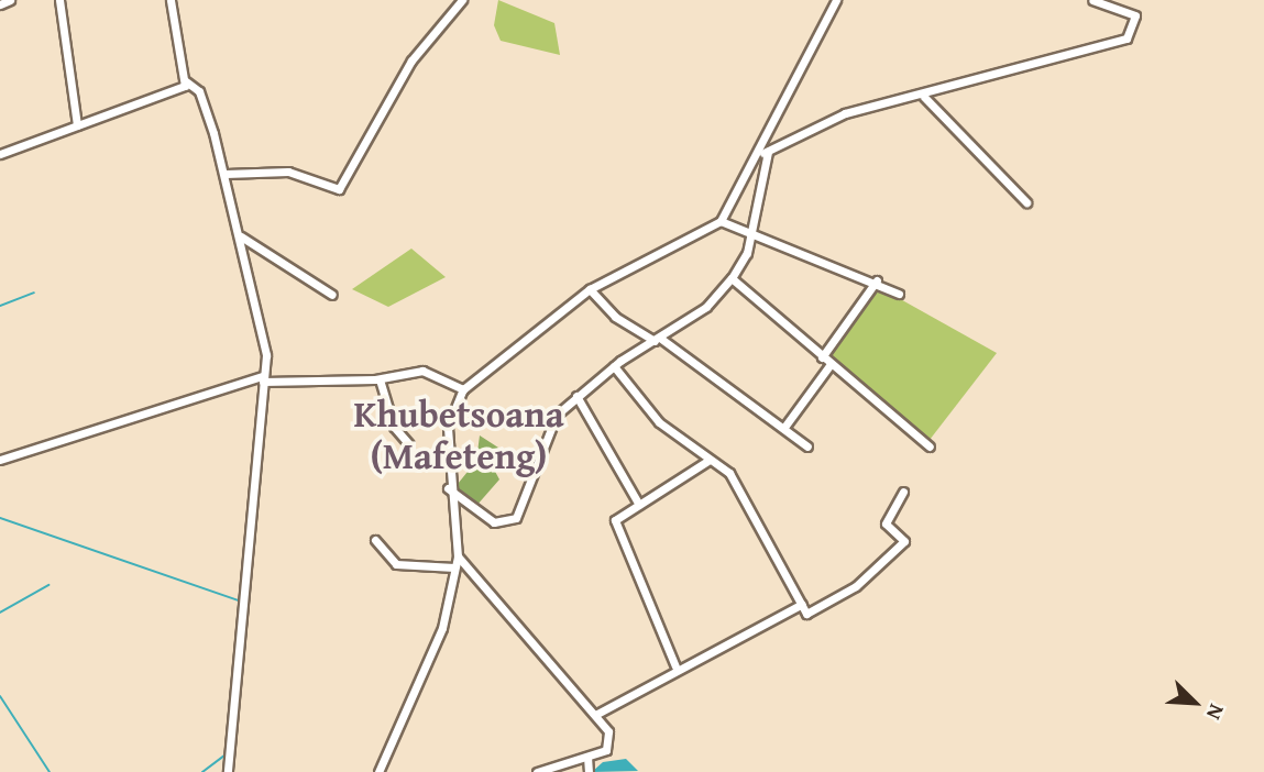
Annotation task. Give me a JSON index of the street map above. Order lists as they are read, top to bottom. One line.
{"districts":["Khubetsoana (Mafeteng)"],"north":"bottom right"}
